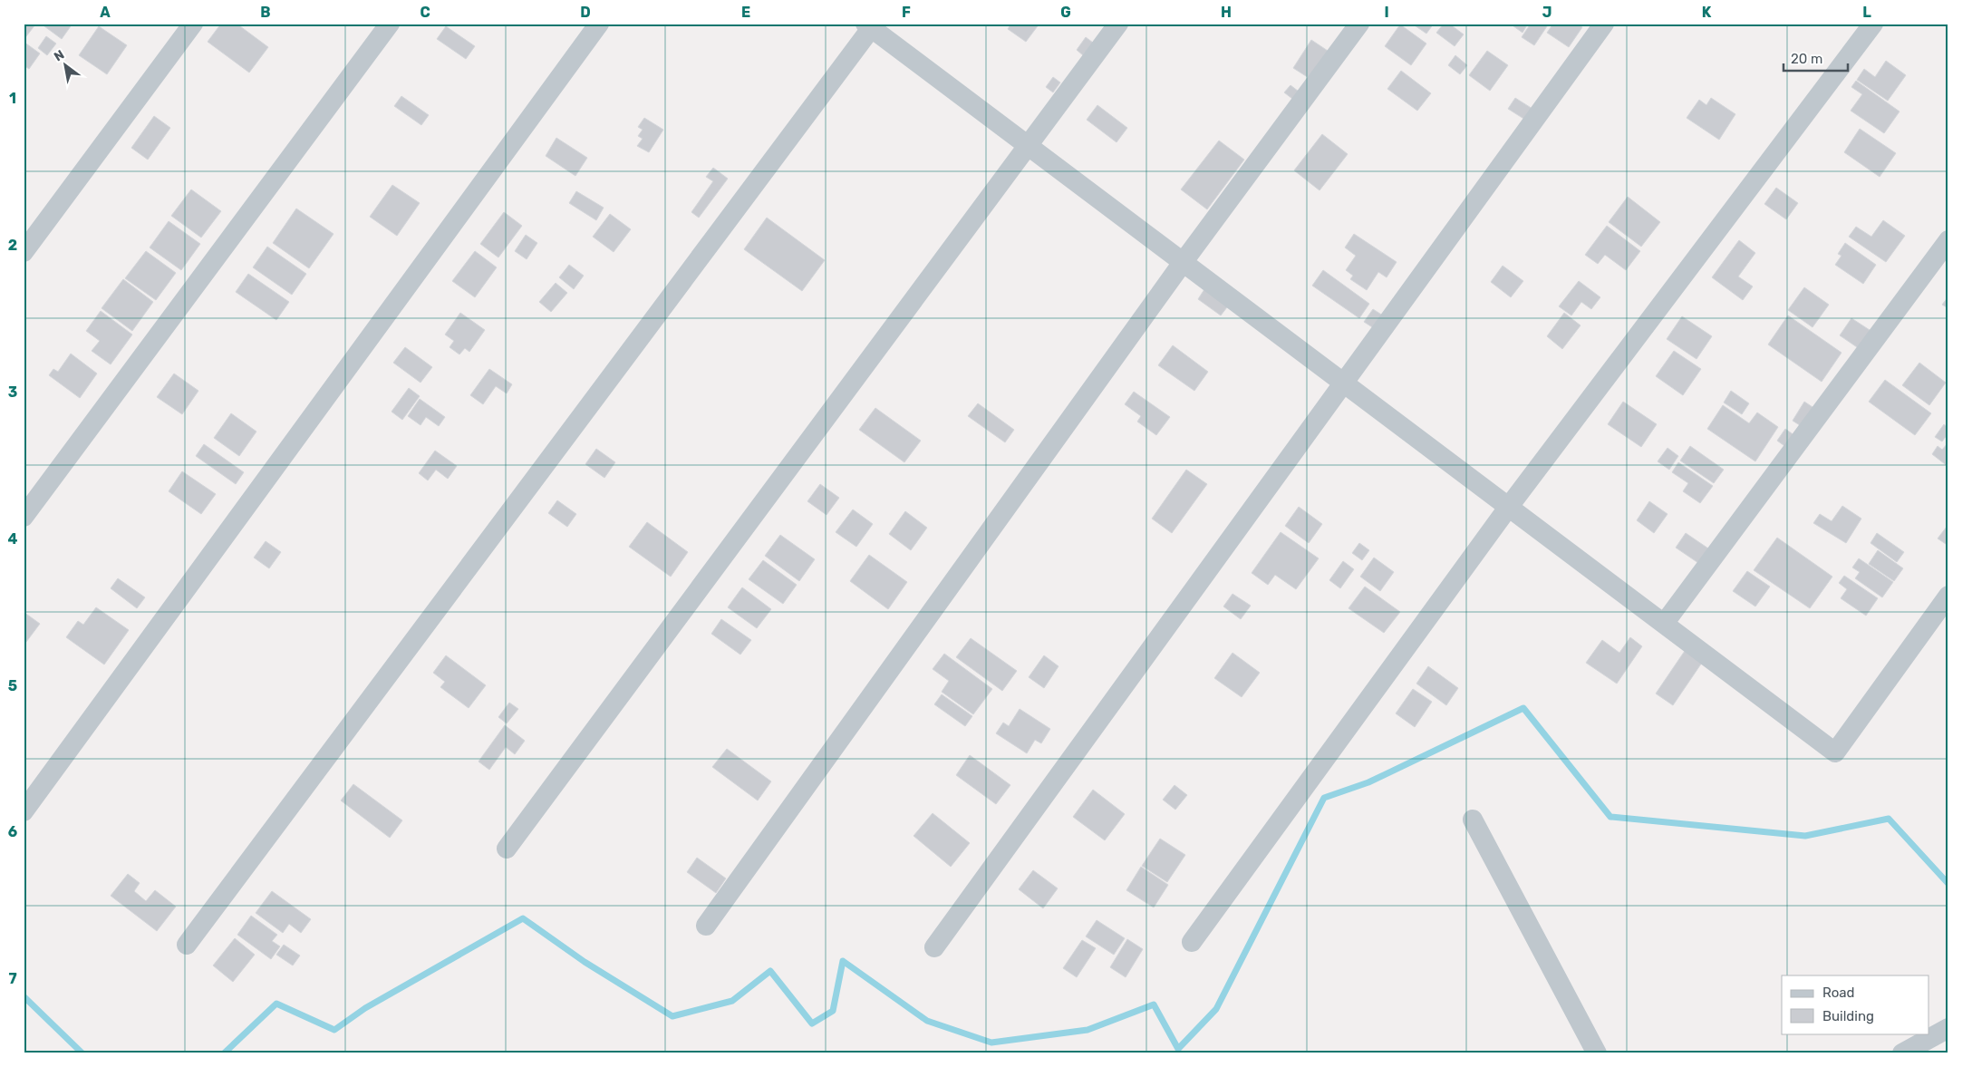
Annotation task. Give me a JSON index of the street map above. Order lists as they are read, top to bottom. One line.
{"legend":["Road","Building"],"scale_bar":"20 m","north":"top left","grid":{"columns":["A","B","C","D","E","F","G","H","I","J","K","L"],"rows":["1","2","3","4","5","6","7"]}}
